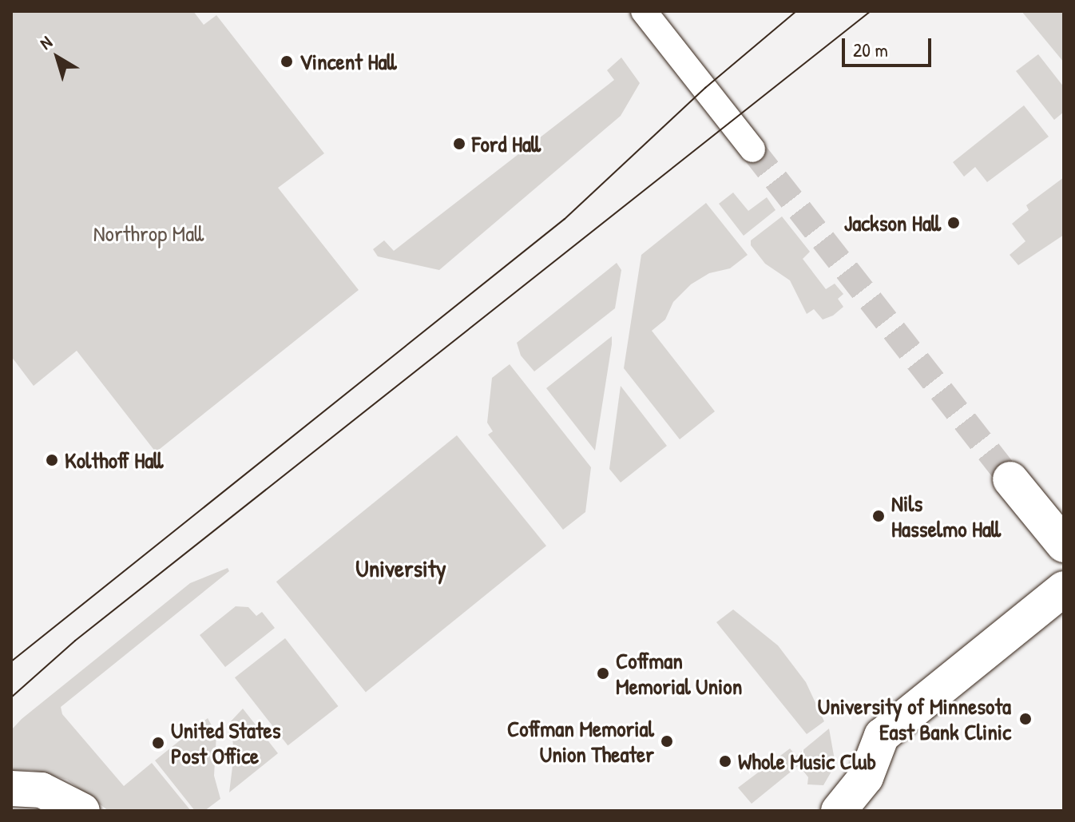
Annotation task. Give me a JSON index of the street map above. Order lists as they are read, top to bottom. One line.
{"districts":["University"],"parks":["Northrop Mall"],"places":["Vincent Hall","Ford Hall","Jackson Hall","Kolthoff Hall","Nils Hasselmo Hall","Coffman Memorial Union","University of Minnesota East Bank Clinic","Coffman Memorial Union Theater","United States Post Office","Whole Music Club"],"scale_bar":"20 m","north":"top left"}
